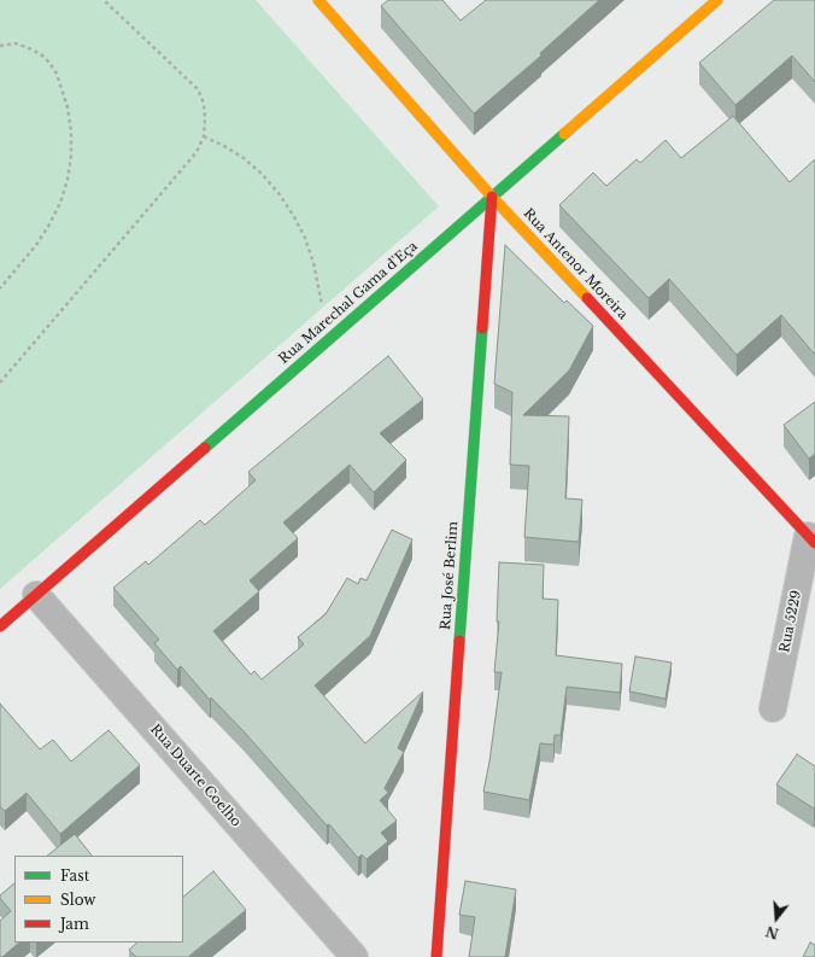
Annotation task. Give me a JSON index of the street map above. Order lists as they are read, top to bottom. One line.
{"streets":{"street":["Rua Antenor Moreira","Rua Marechal Gama d'Eça","Rua José Berlim","Rua 5229","Rua Duarte Coelho"]},"crossings":[["Rua Antenor Moreira","Rua Marechal Gama d'Eça"],["Rua Antenor Moreira","Rua José Berlim"],["Rua Antenor Moreira","Rua 5229"],["Rua Marechal Gama d'Eça","Rua José Berlim"],["Rua Marechal Gama d'Eça","Rua Duarte Coelho"]],"legend":["Fast","Slow","Jam"],"north":"bottom"}
